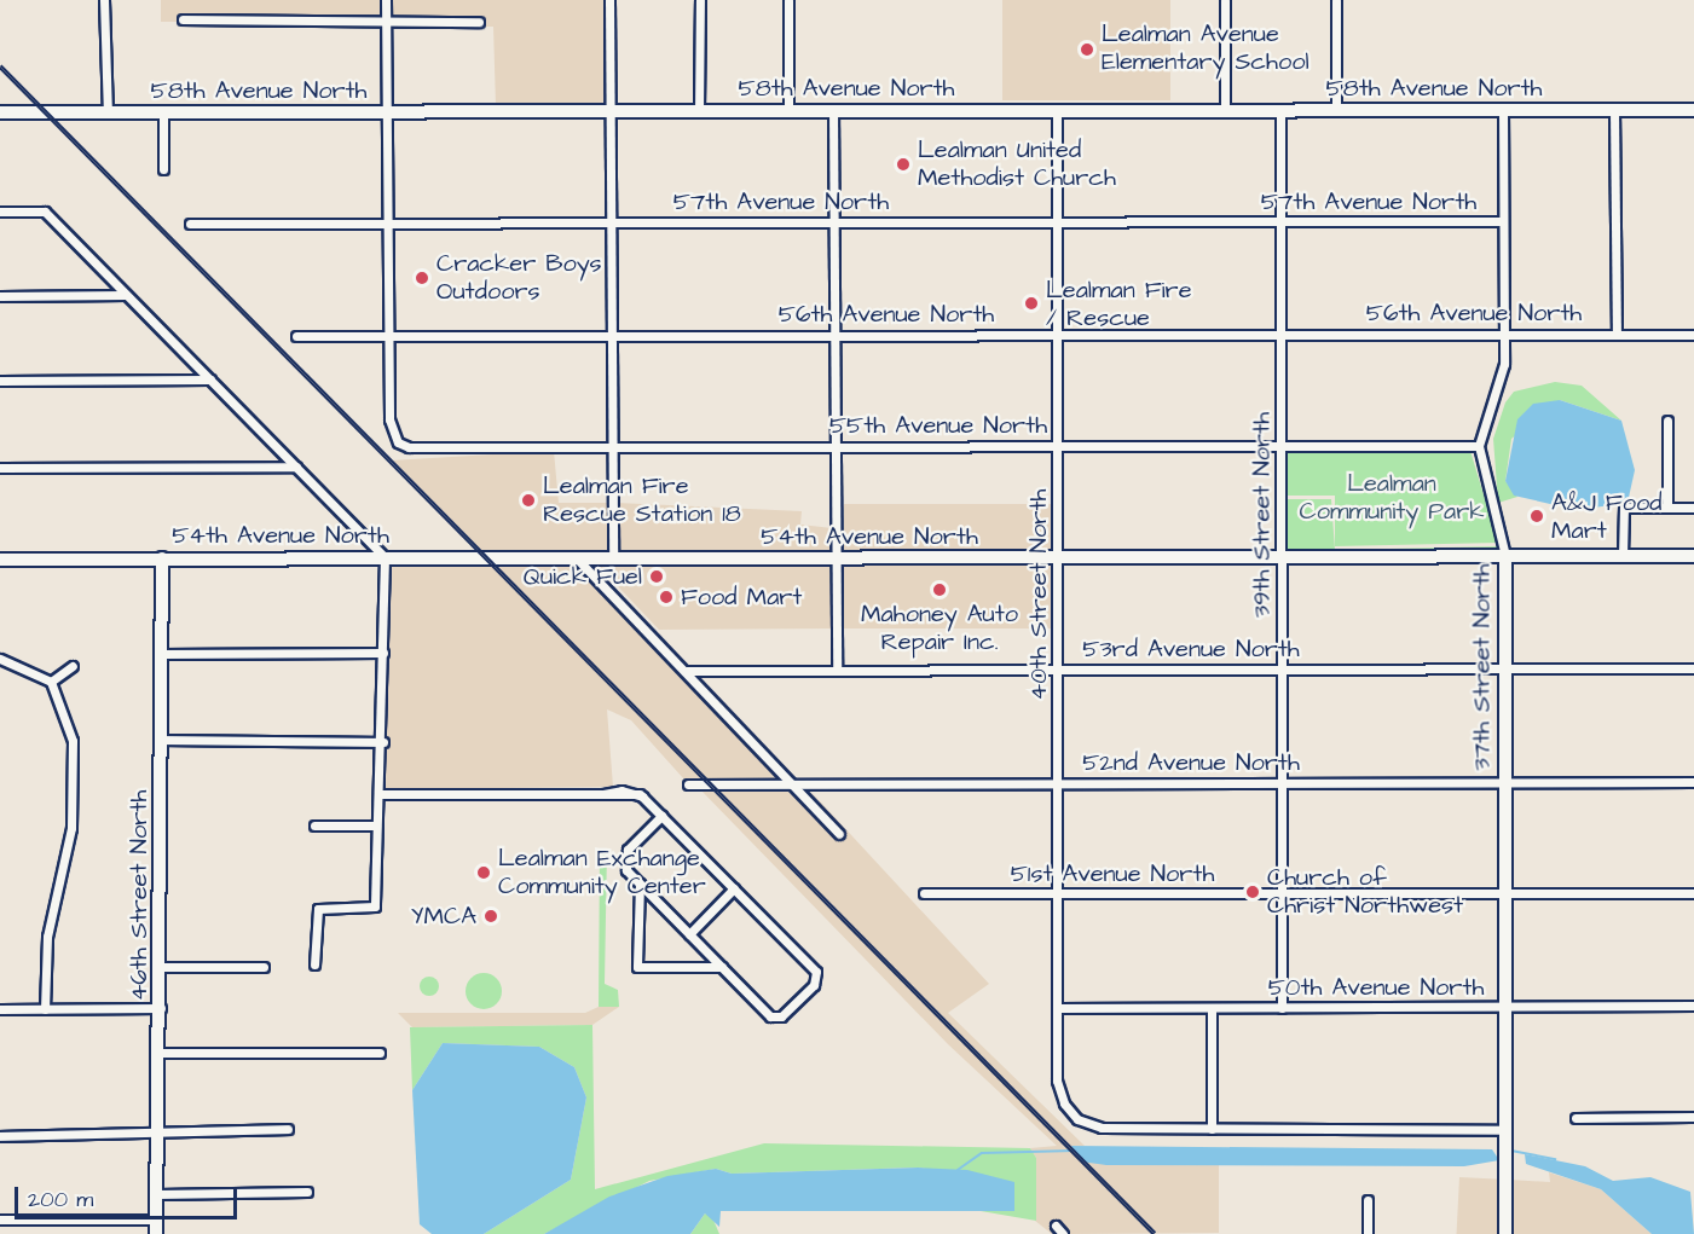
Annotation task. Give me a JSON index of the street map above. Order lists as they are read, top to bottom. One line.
{"streets":{"street":["58th Avenue North","57th Avenue North","56th Avenue North","55th Avenue North","39th Street North","54th Avenue North","40th Street North","53rd Avenue North","37th Street North","52nd Avenue North","51st Avenue North","46th Street North","50th Avenue North"]},"crossings":[["58th Avenue North","39th Street North"],["58th Avenue North","40th Street North"],["57th Avenue North","39th Street North"],["57th Avenue North","40th Street North"],["56th Avenue North","55th Avenue North"],["56th Avenue North","39th Street North"],["56th Avenue North","40th Street North"],["55th Avenue North","39th Street North"],["55th Avenue North","40th Street North"],["55th Avenue North","37th Street North"],["39th Street North","54th Avenue North"],["39th Street North","53rd Avenue North"],["39th Street North","52nd Avenue North"],["39th Street North","51st Avenue North"],["39th Street North","50th Avenue North"],["54th Avenue North","40th Street North"],["54th Avenue North","37th Street North"],["54th Avenue North","46th Street North"],["40th Street North","53rd Avenue North"],["40th Street North","52nd Avenue North"],["40th Street North","51st Avenue North"],["40th Street North","50th Avenue North"],["53rd Avenue North","37th Street North"],["37th Street North","52nd Avenue North"],["37th Street North","51st Avenue North"],["37th Street North","50th Avenue North"]],"parks":["Lealman Community Park"],"places":["Lealman Avenue Elementary School","Lealman United Methodist Church","Cracker Boys Outdoors","Lealman Fire / Rescue","Lealman Fire Rescue Station 18","A&J Food Mart","Quick Fuel","Mahoney Auto Repair Inc.","Food Mart","Lealman Exchange Community Center","Church of Christ Northwest","YMCA"],"scale_bar":"200 m"}
